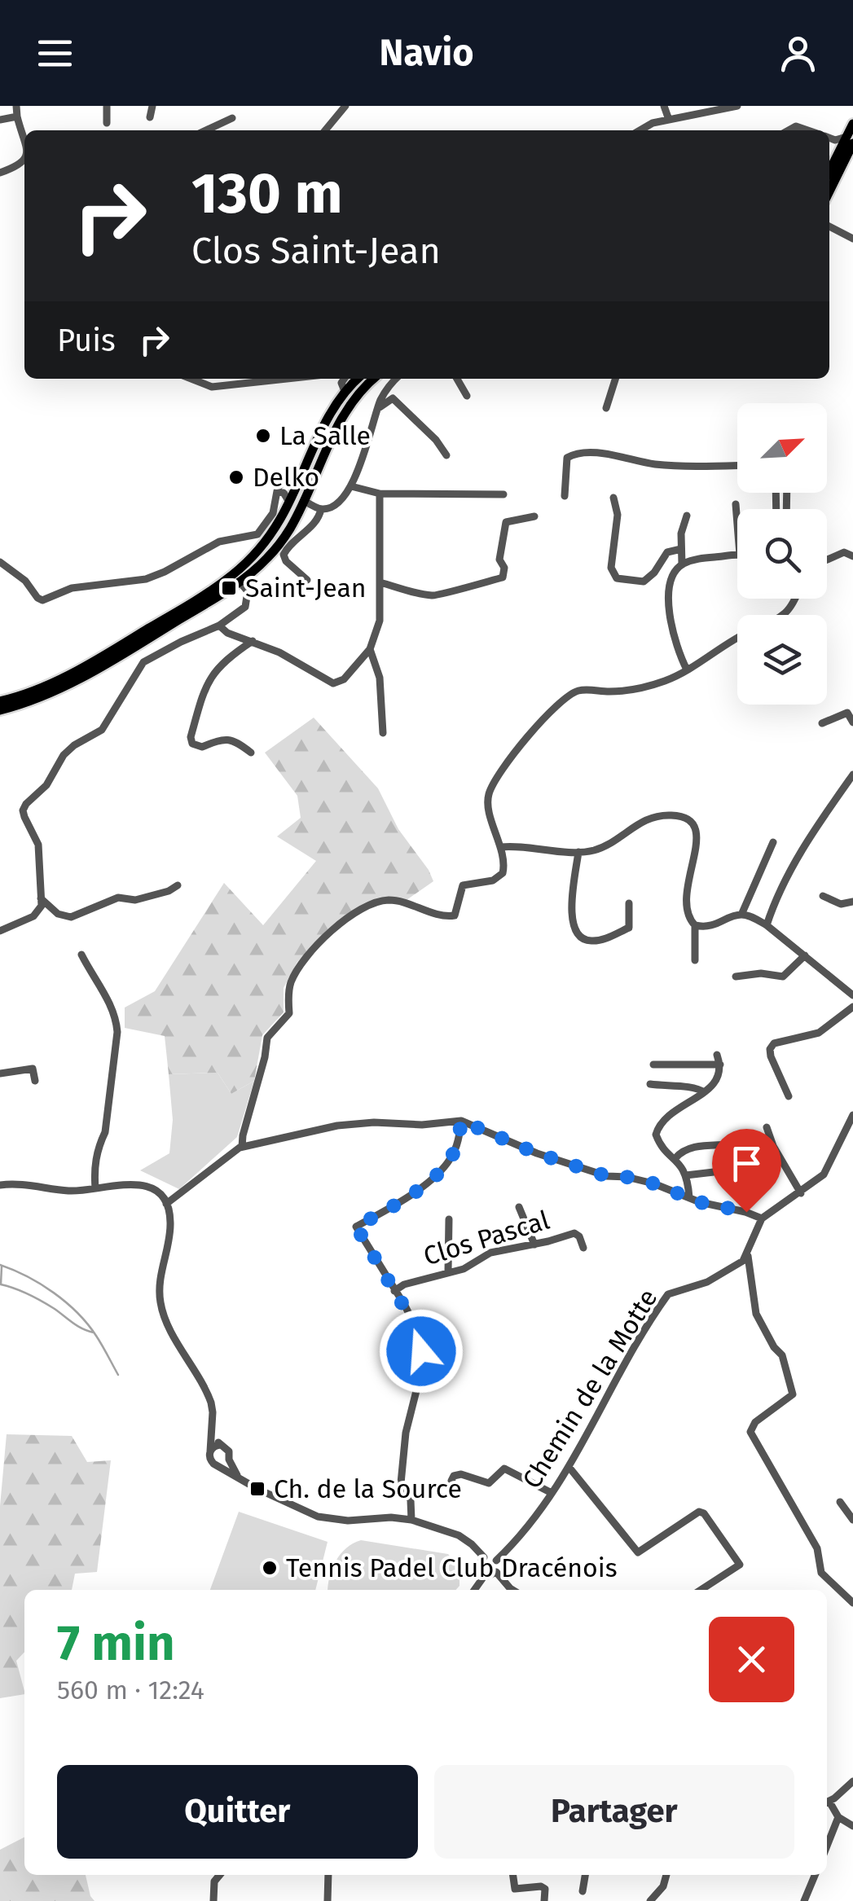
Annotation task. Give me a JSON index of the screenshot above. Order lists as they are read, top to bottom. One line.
{"streets":{"street":["Clos Pascal","Chemin de la Motte"]},"places":{"other":["La Salle","Delko","Tennis Padel Club Dracénois"],"transit":["Saint-Jean","Ch. de la Source"]},"north":"top right","page":{"header":"Navio","turn":["130 m","Clos Saint-Jean"],"then":"Puis","heading":["7 min","560 m · 12:24"],"buttons":["Quitter","Partager"]}}
